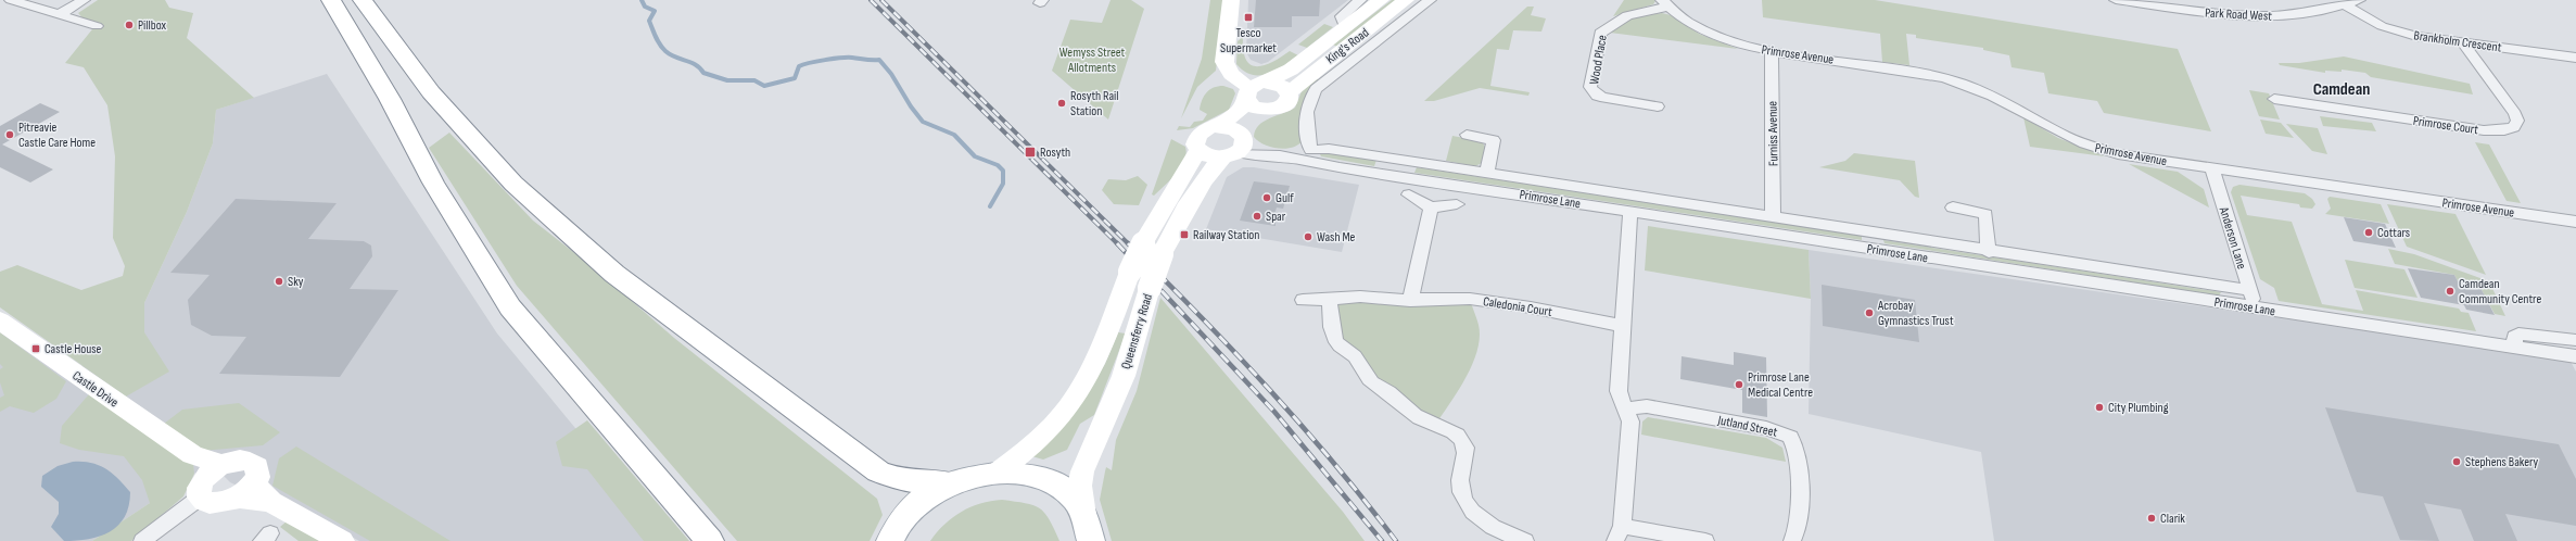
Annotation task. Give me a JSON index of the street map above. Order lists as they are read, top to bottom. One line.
{"streets":{"main road":["King's Road","Queensferry Road","Castle Drive"],"street":["Park Road West","Brankholm Crescent","Primrose Avenue","Wood Place","Primrose Court","Furniss Avenue","Primrose Lane","Anderson Lane","Caledonia Court","Jutland Street"]},"crossings":[["Park Road West","Brankholm Crescent"],["Brankholm Crescent","Primrose Court"],["King's Road","Queensferry Road"],["Primrose Avenue","Wood Place"],["Primrose Avenue","Furniss Avenue"],["Primrose Avenue","Anderson Lane"],["Furniss Avenue","Primrose Lane"],["Primrose Lane","Anderson Lane"],["Primrose Lane","Queensferry Road"]],"districts":["Camdean"],"parks":["Wemyss Street Allotments"],"places":{"transit":["Tesco Supermarket","Rosyth","Railway Station","Castle House"],"other":["Pillbox","Rosyth Rail Station","Pitreavie Castle Care Home","Gulf","Spar","Cottars","Wash Me","Sky","Camdean Community Centre","Acrobay Gymnastics Trust","Primrose Lane Medical Centre","City Plumbing","Stephens Bakery","Clarik"]}}
